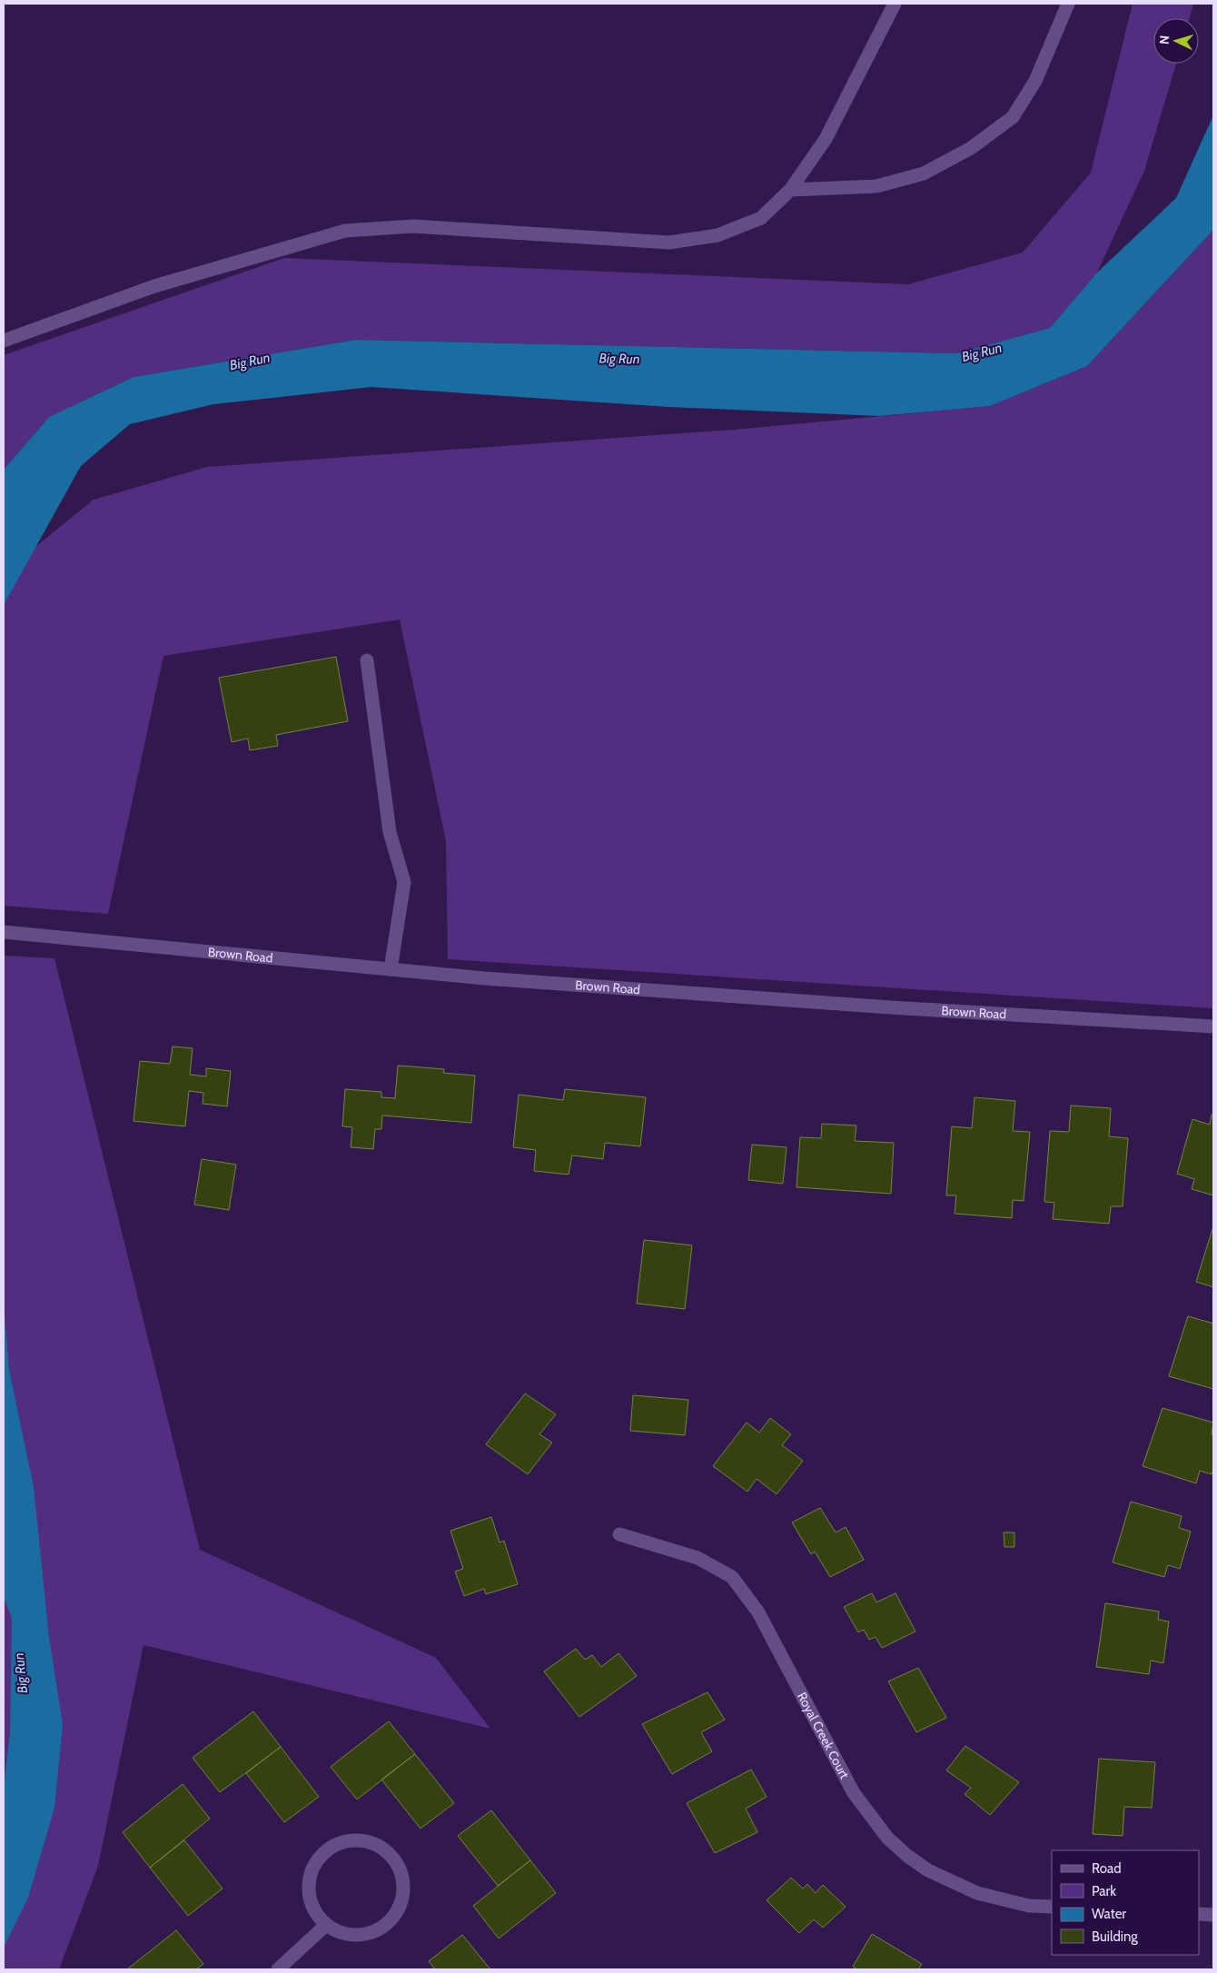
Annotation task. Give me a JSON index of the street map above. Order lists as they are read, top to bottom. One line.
{"streets":{"street":["Brown Road","Royal Creek Court"]},"water":["Big Run"],"legend":["Road","Park","Water","Building"],"north":"left"}
